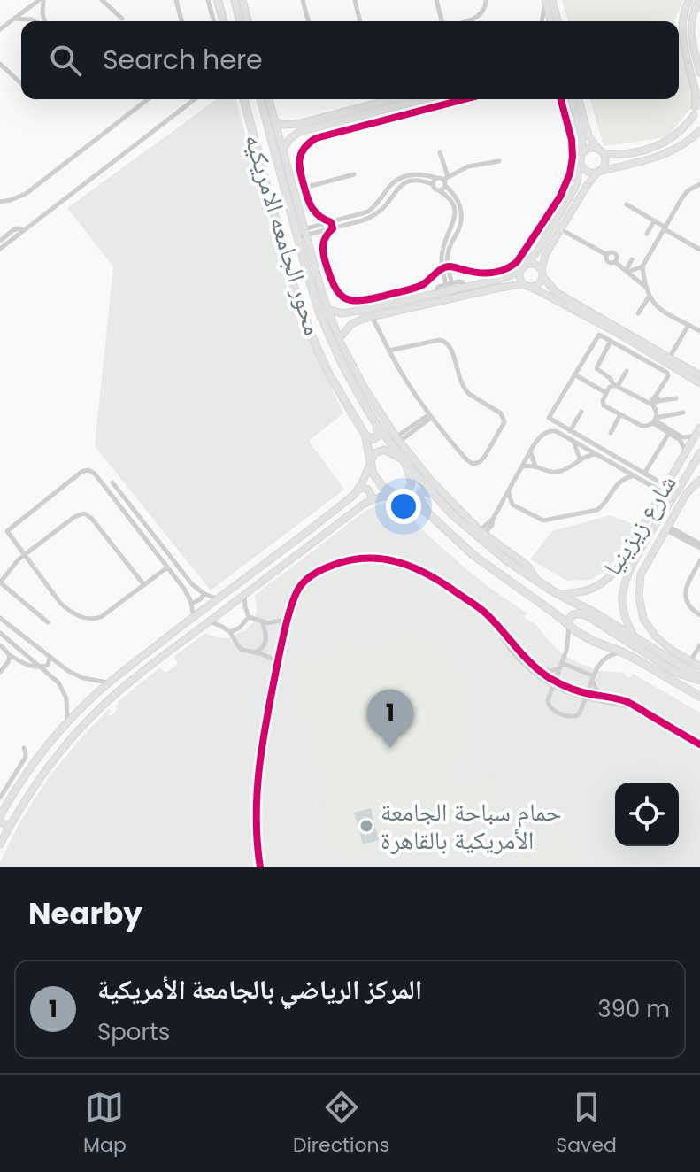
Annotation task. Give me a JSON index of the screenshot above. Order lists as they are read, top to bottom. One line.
{"streets":{"main road":["محور الجامعه الامريكيه"],"street":["شارع زيزينيا"]},"crossings":[["محور الجامعه الامريكيه","شارع زيزينيا"]],"places":["حمام سباحة الجامعة الأمريكية بالقاهرة"],"page":{"search":"Search here","pins":"1","heading":"Nearby","list":[{"mark":"1","name":"المركز الرياضي بالجامعة الأمريكية","note":"Sports","value":"390 m"}],"nav":["Map","Directions","Saved"]}}
